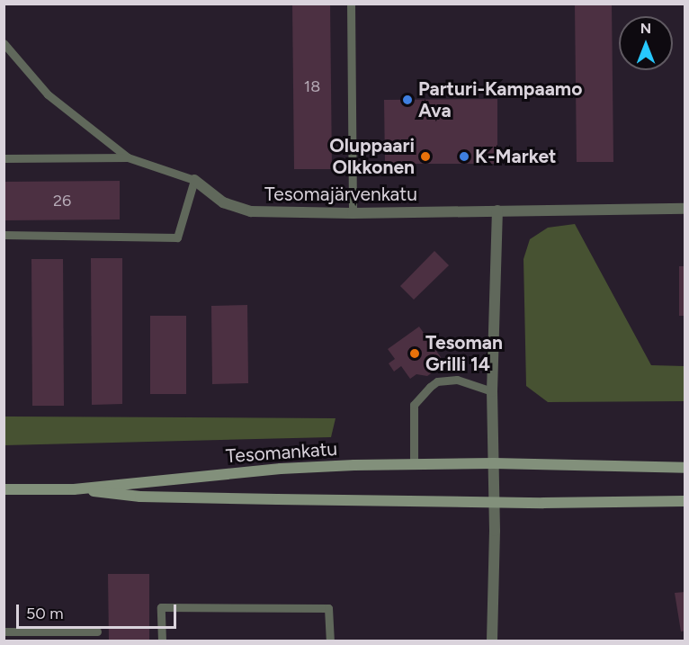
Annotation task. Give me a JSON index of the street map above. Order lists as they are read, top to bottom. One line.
{"streets":{"main road":["Tesomankatu"],"street":["Tesomajärvenkatu"]},"places":["Parturi-Kampaamo Ava","Oluppaari Olkkonen","K-Market","Tesoman Grilli 14"],"house_numbers":["18","26"],"scale_bar":"50 m","north":"top"}
